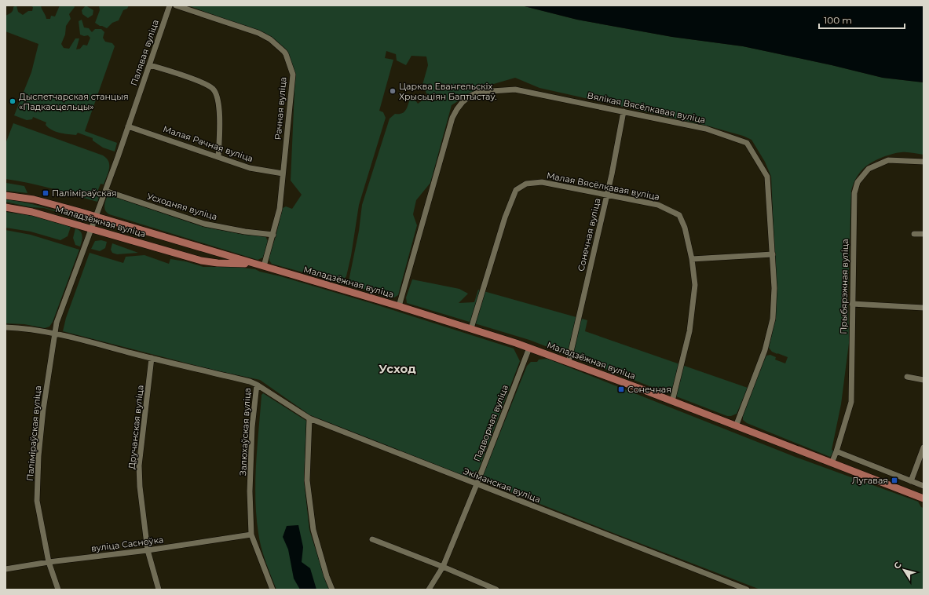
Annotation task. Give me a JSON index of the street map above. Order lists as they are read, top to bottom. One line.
{"streets":{"main road":["Маладзёжная вуліца"],"street":["Палявая вуліца","Вялікая Вясёлкавая вуліца","Рачная вуліца","Малая Рачная вуліца","Малая Вясёлкавая вуліца","Усходняя вуліца","Сонечная вуліца","Прыбярэжная вуліца","Падворная вуліца","Дручанская вуліца","Залюхаўская вуліца","Паліміраўская вуліца","Экіманская вуліца","вуліца Сасноўка"]},"crossings":[["Палявая вуліца","Малая Рачная вуліца"],["Палявая вуліца","Усходняя вуліца"],["Палявая вуліца","Маладзёжная вуліца"],["Палявая вуліца","Паліміраўская вуліца"],["Вялікая Вясёлкавая вуліца","Маладзёжная вуліца"],["Вялікая Вясёлкавая вуліца","Сонечная вуліца"],["Рачная вуліца","Малая Рачная вуліца"],["Рачная вуліца","Усходняя вуліца"],["Рачная вуліца","Маладзёжная вуліца"],["Малая Вясёлкавая вуліца","Маладзёжная вуліца"],["Малая Вясёлкавая вуліца","Сонечная вуліца"],["Маладзёжная вуліца","Сонечная вуліца"],["Маладзёжная вуліца","Прыбярэжная вуліца"],["Маладзёжная вуліца","Падворная вуліца"],["Маладзёжная вуліца","Паліміраўская вуліца"],["Падворная вуліца","Экіманская вуліца"],["Дручанская вуліца","Залюхаўская вуліца"],["Дручанская вуліца","вуліца Сасноўка"],["Залюхаўская вуліца","Паліміраўская вуліца"],["Залюхаўская вуліца","Экіманская вуліца"],["Залюхаўская вуліца","вуліца Сасноўка"],["Паліміраўская вуліца","вуліца Сасноўка"]],"districts":["Усход"],"places":{"other":["Царква Евангельскіх Хрысьціян Баптыстаў.","Дыспетчарская станцыя «Падкасцельцы»"],"transit":["Паліміраўская","Сонечная","Лугавая"]},"scale_bar":"100 m","north":"top left"}
